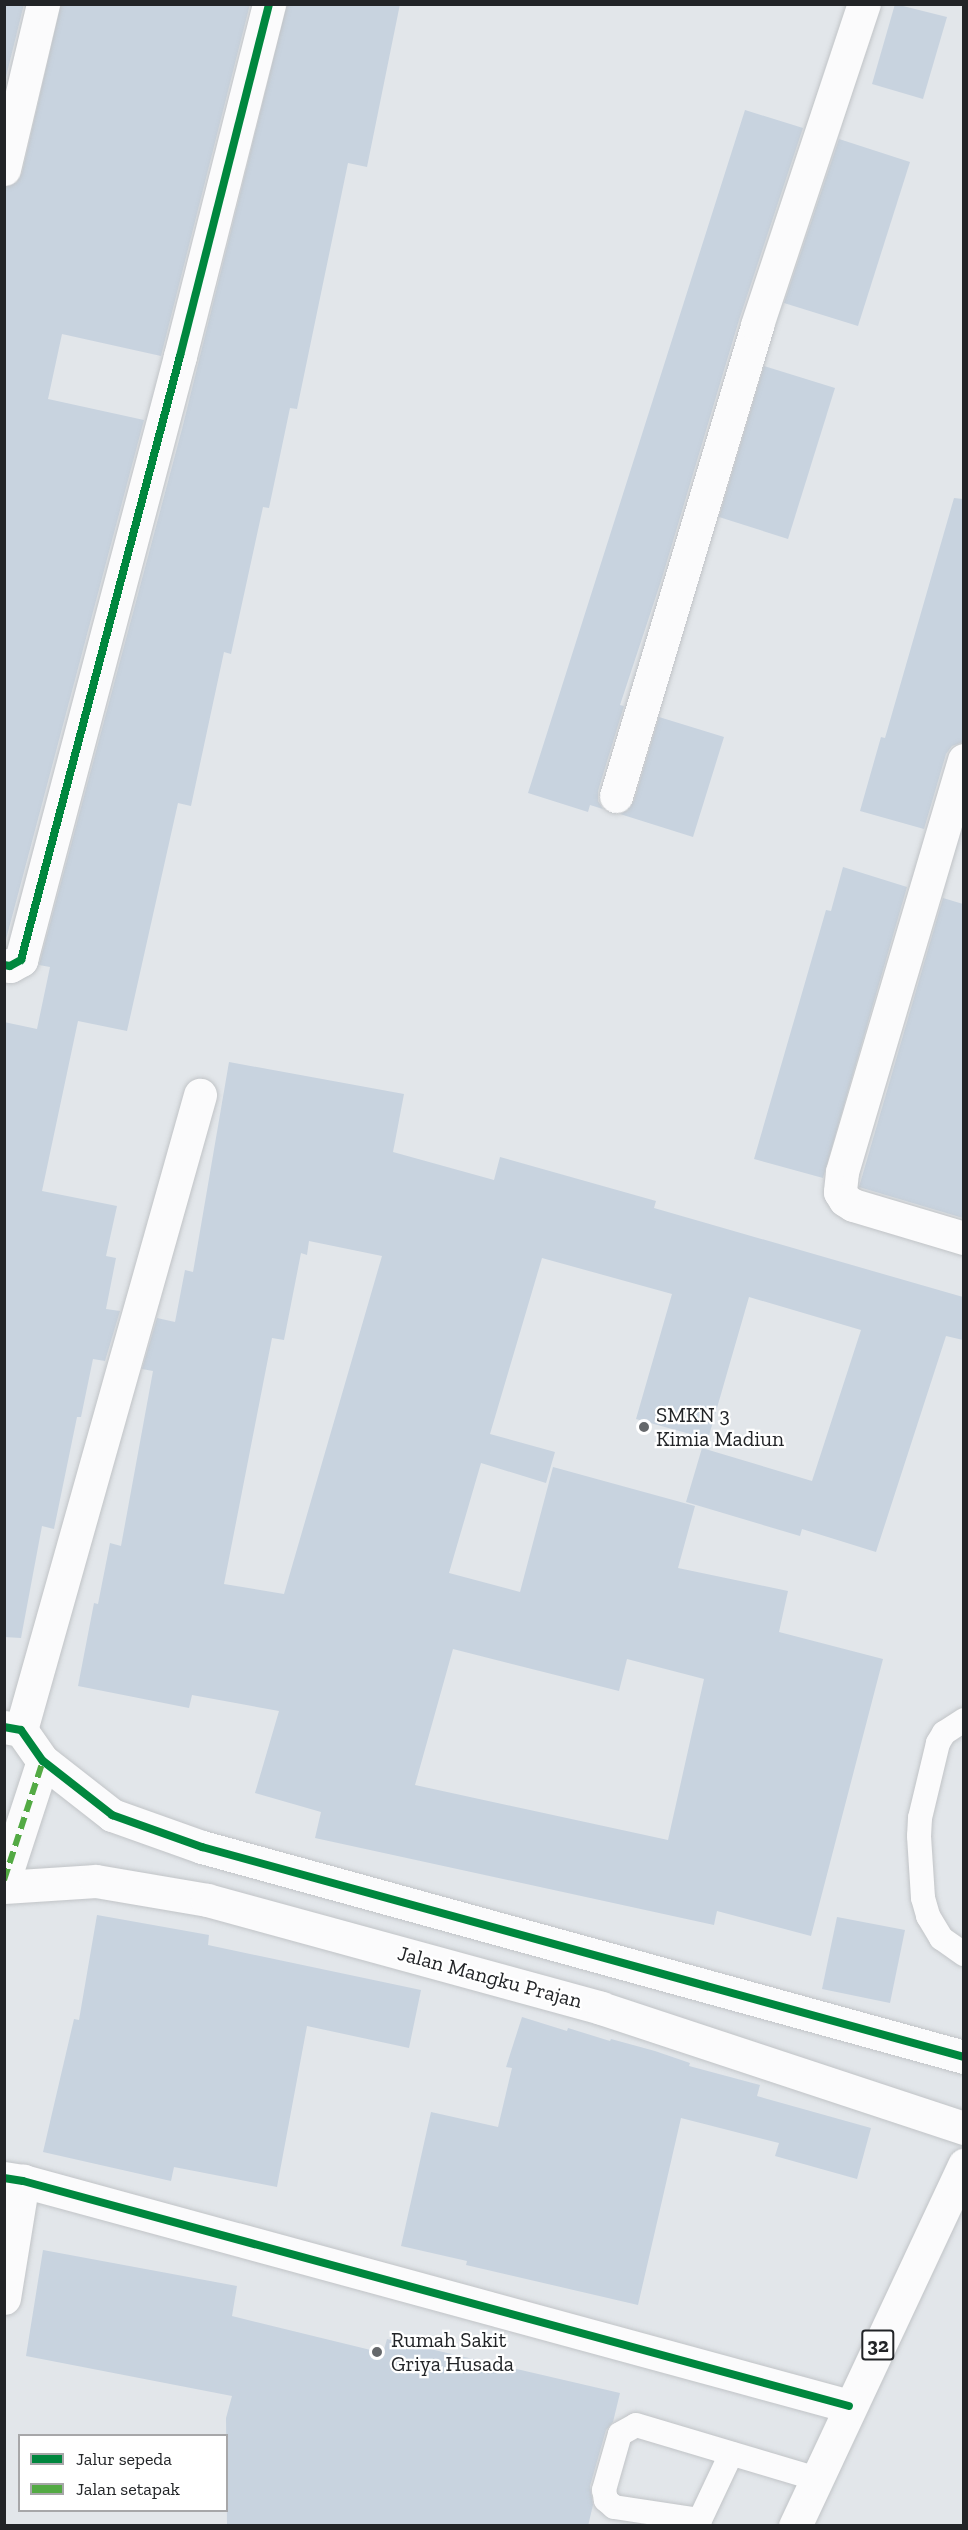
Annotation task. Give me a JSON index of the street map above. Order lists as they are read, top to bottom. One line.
{"streets":{"main road":["Jalan Mangku Prajan","32"]},"places":["SMKN 3 Kimia Madiun","Rumah Sakit Griya Husada"],"legend":["Jalur sepeda","Jalan setapak"]}
